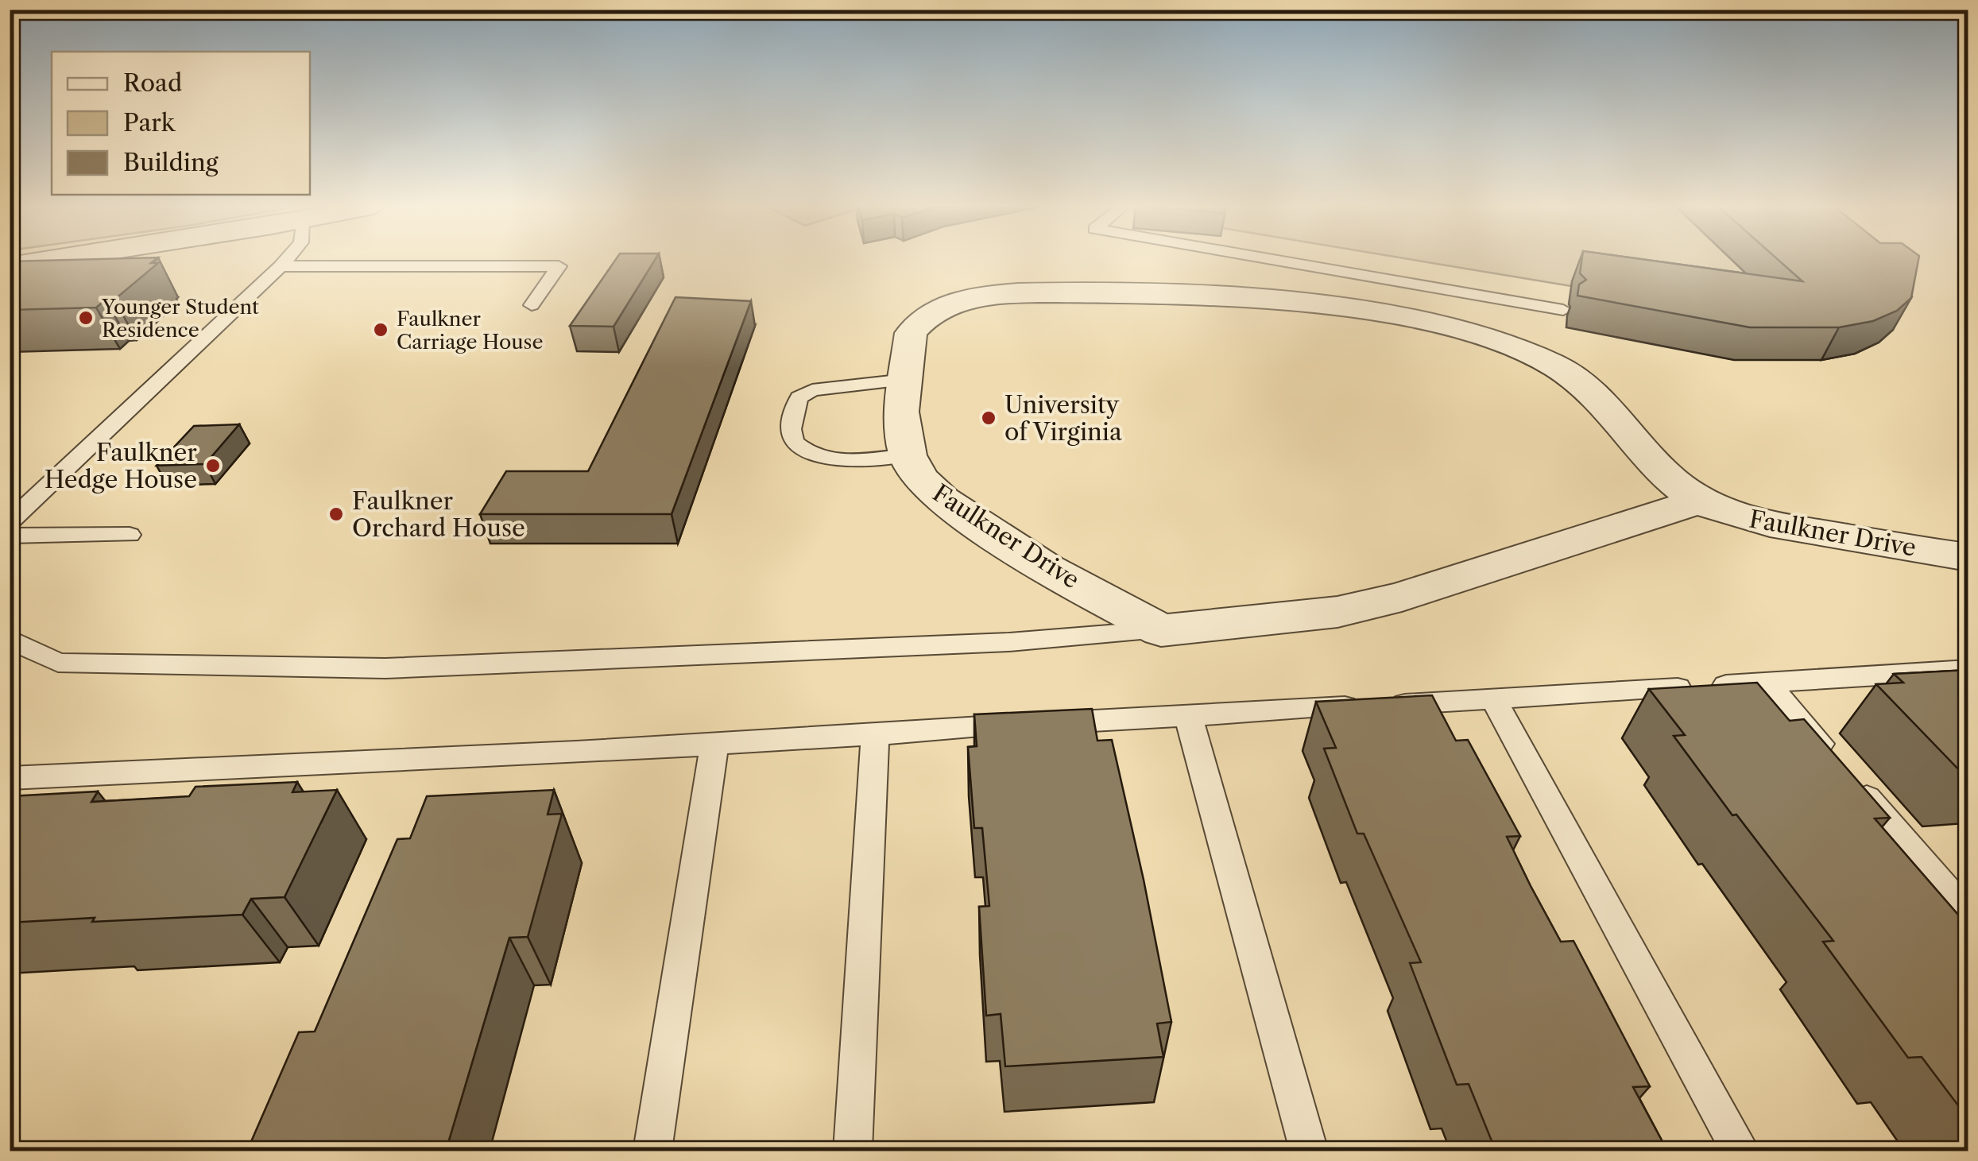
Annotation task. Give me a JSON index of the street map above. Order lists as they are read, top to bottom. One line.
{"streets":{"street":["Faulkner Drive"]},"places":["Younger Student Residence","Faulkner Carriage House","University of Virginia","Faulkner Hedge House","Faulkner Orchard House"],"legend":["Road","Park","Building"]}
